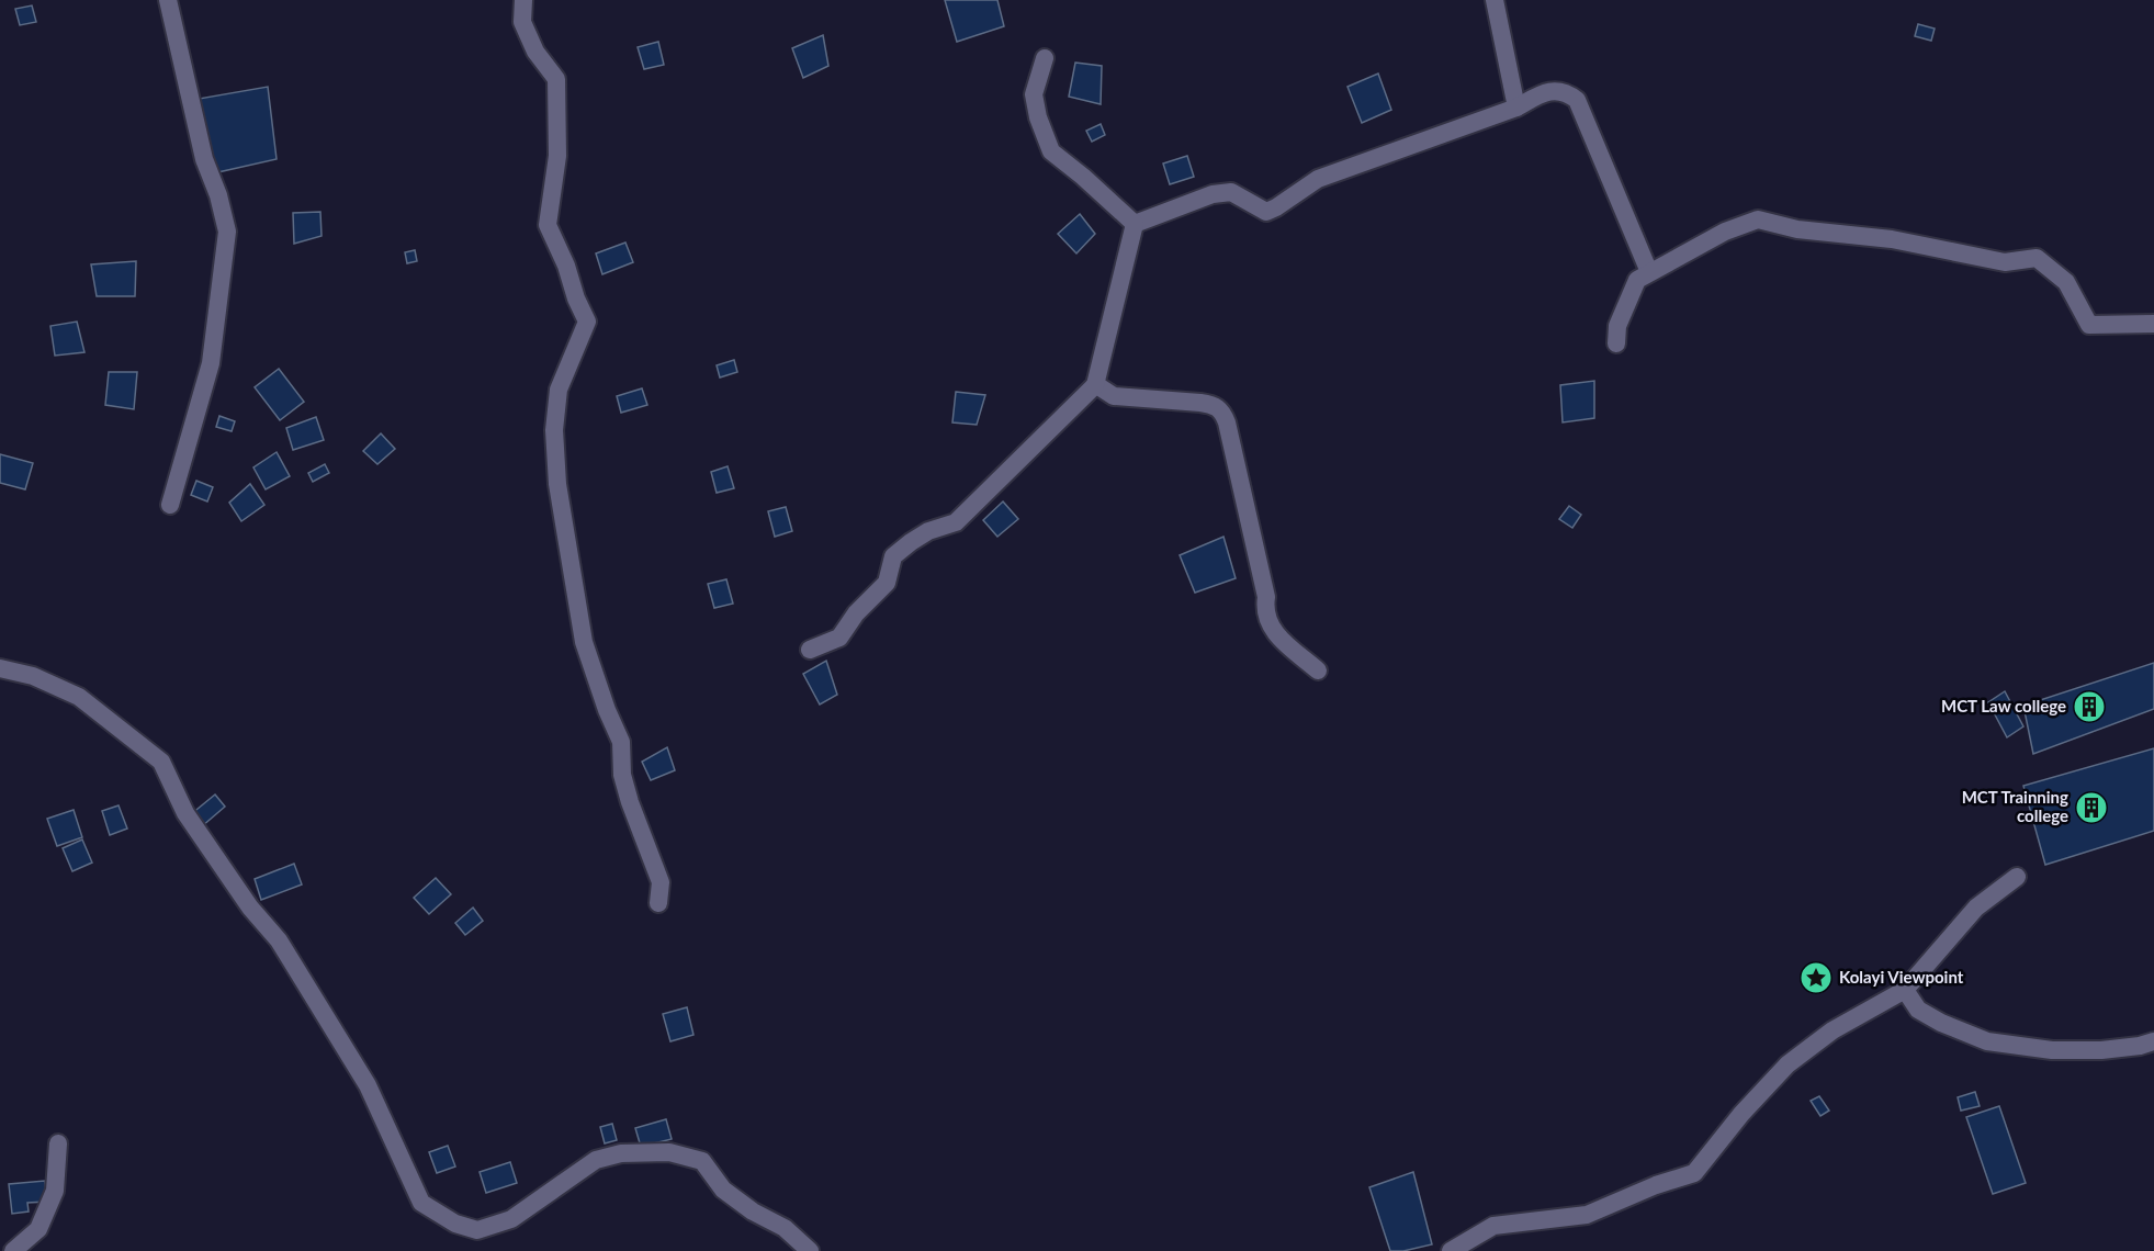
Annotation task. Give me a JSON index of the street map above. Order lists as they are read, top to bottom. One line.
{"places":{"building":["MCT Law college","MCT Trainning college"],"place":["Kolayi Viewpoint"]}}
